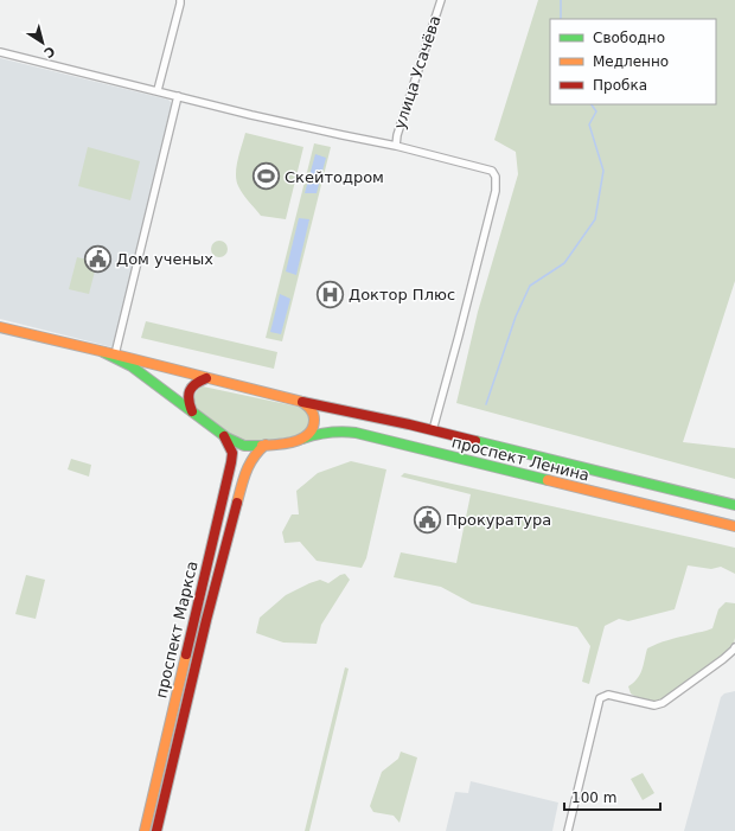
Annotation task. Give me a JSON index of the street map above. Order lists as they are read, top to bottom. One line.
{"streets":{"main road":["проспект Ленина","проспект Маркса"],"street":["улица Усачёва"]},"crossings":[["проспект Ленина","проспект Маркса"]],"places":{"sports":["Скейтодром"],"public building":["Дом ученых","Прокуратура"],"hospital":["Доктор Плюс"]},"legend":["Свободно","Медленно","Пробка"],"scale_bar":"100 m","north":"bottom right"}
